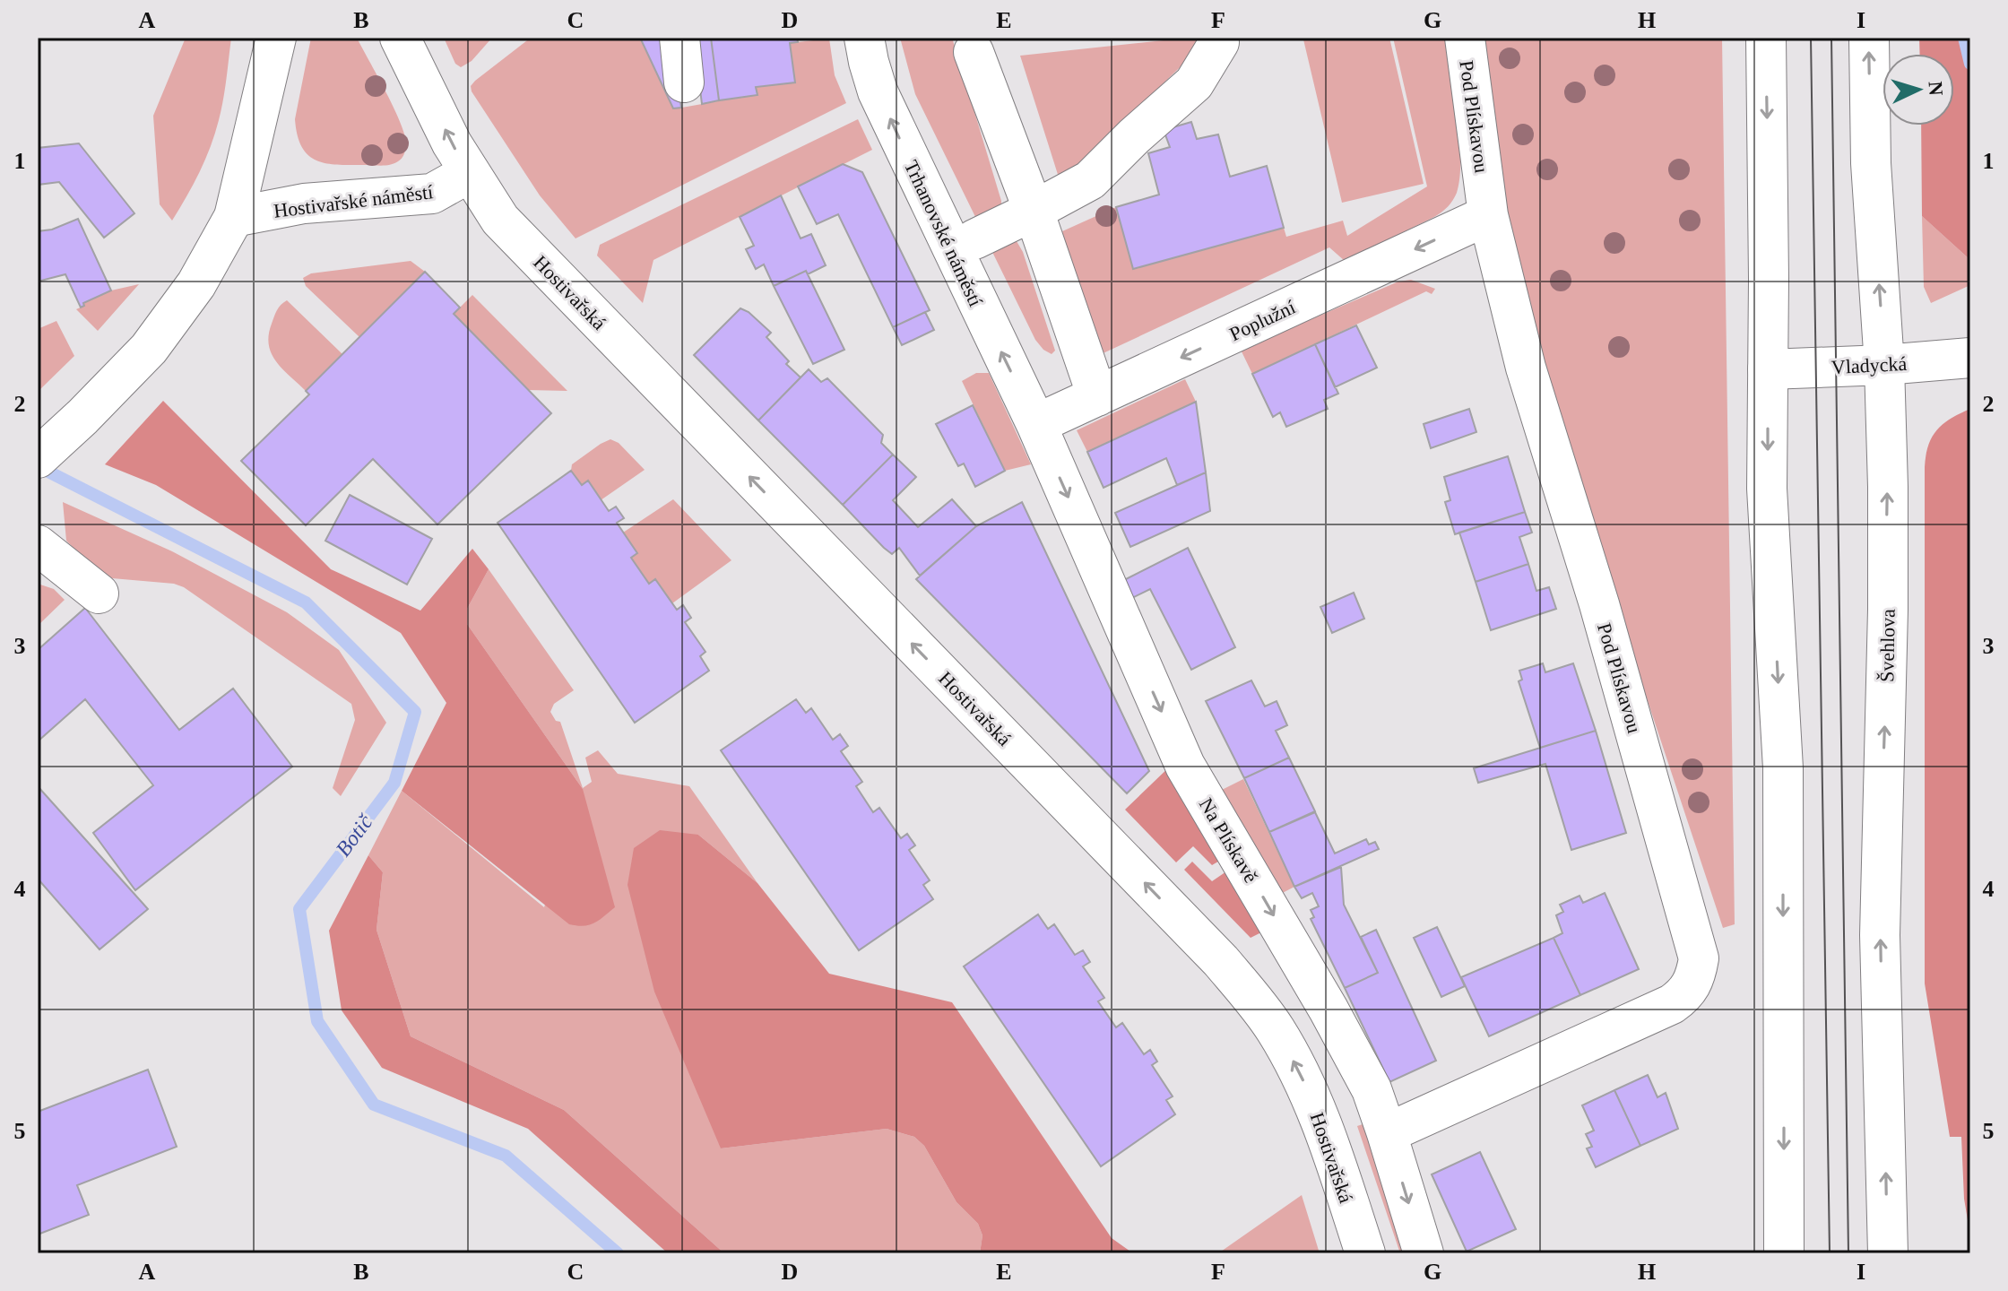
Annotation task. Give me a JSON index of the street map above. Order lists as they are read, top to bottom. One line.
{"streets":{"street":["Pod Plískavou","Hostivařské náměstí","Trhanovské náměstí","Hostivařská","Poplužní","Vladycká","Švehlova","Na Plískavě"]},"crossings":[["Pod Plískavou","Poplužní"],["Pod Plískavou","Na Plískavě"],["Hostivařské náměstí","Hostivařská"],["Trhanovské náměstí","Poplužní"],["Trhanovské náměstí","Na Plískavě"],["Poplužní","Na Plískavě"],["Vladycká","Švehlova"]],"one_way":["Hostivařská","Na Plískavě"],"water":["Botič"],"north":"right","grid":{"columns":["A","B","C","D","E","F","G","H","I"],"rows":["1","2","3","4","5"]}}
